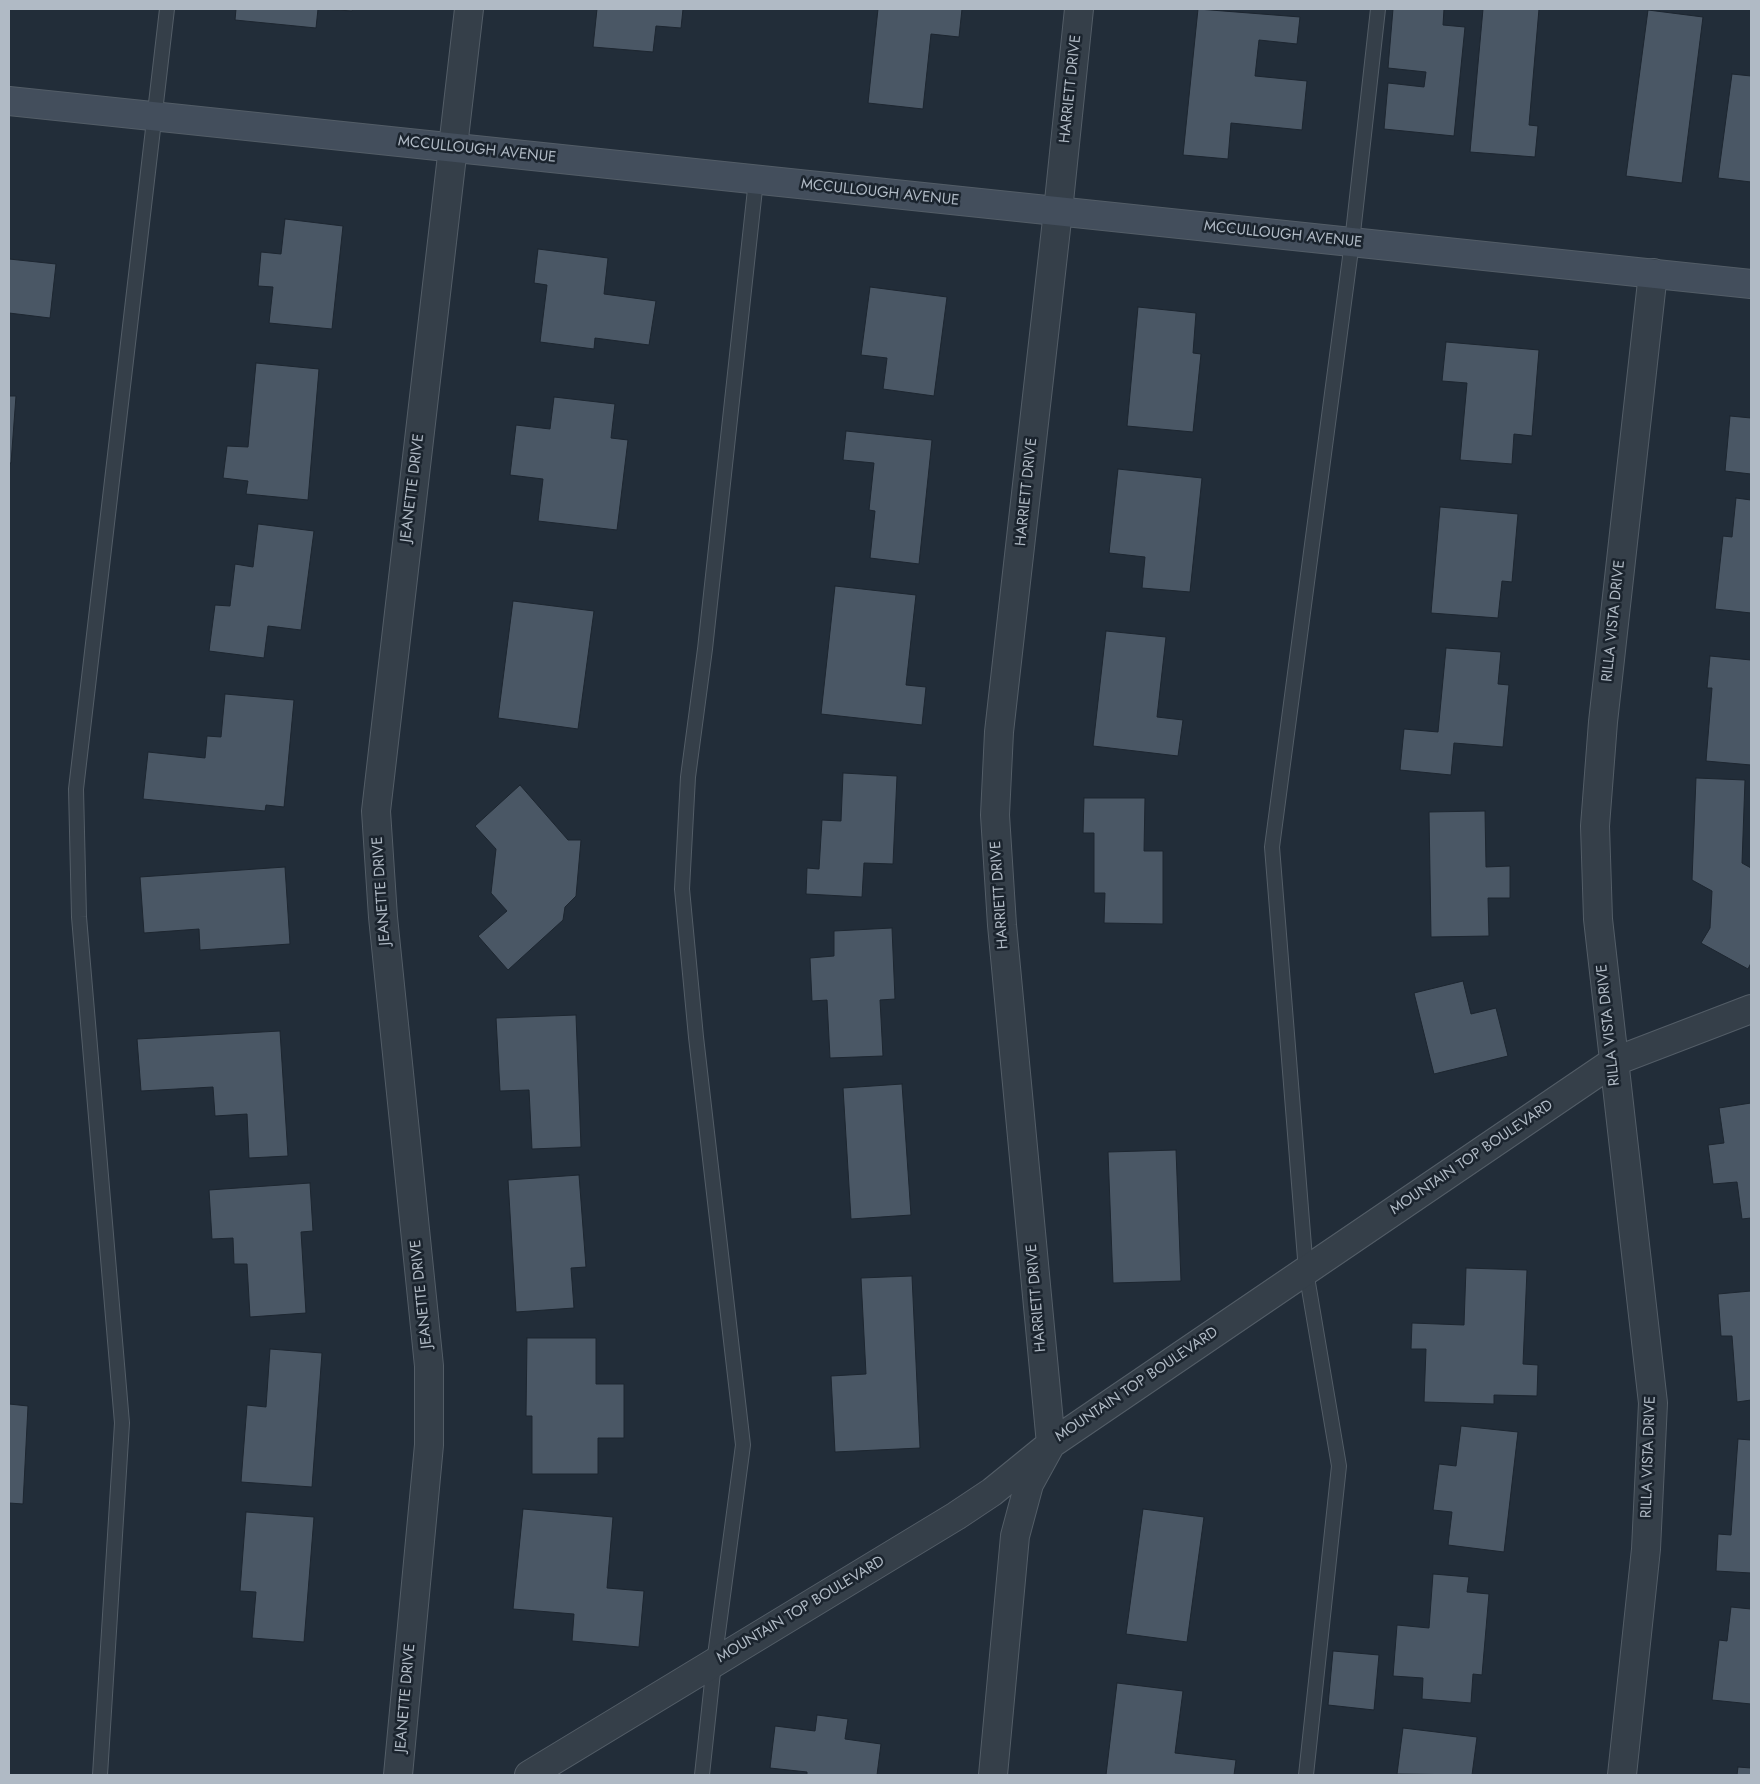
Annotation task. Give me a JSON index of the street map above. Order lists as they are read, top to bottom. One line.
{"streets":{"main road":["MCCULLOUGH AVENUE"],"street":["HARRIETT DRIVE","JEANETTE DRIVE","RILLA VISTA DRIVE","MOUNTAIN TOP BOULEVARD"]},"crossings":[["HARRIETT DRIVE","MCCULLOUGH AVENUE"],["HARRIETT DRIVE","MOUNTAIN TOP BOULEVARD"],["MCCULLOUGH AVENUE","JEANETTE DRIVE"],["MCCULLOUGH AVENUE","RILLA VISTA DRIVE"],["RILLA VISTA DRIVE","MOUNTAIN TOP BOULEVARD"]]}
